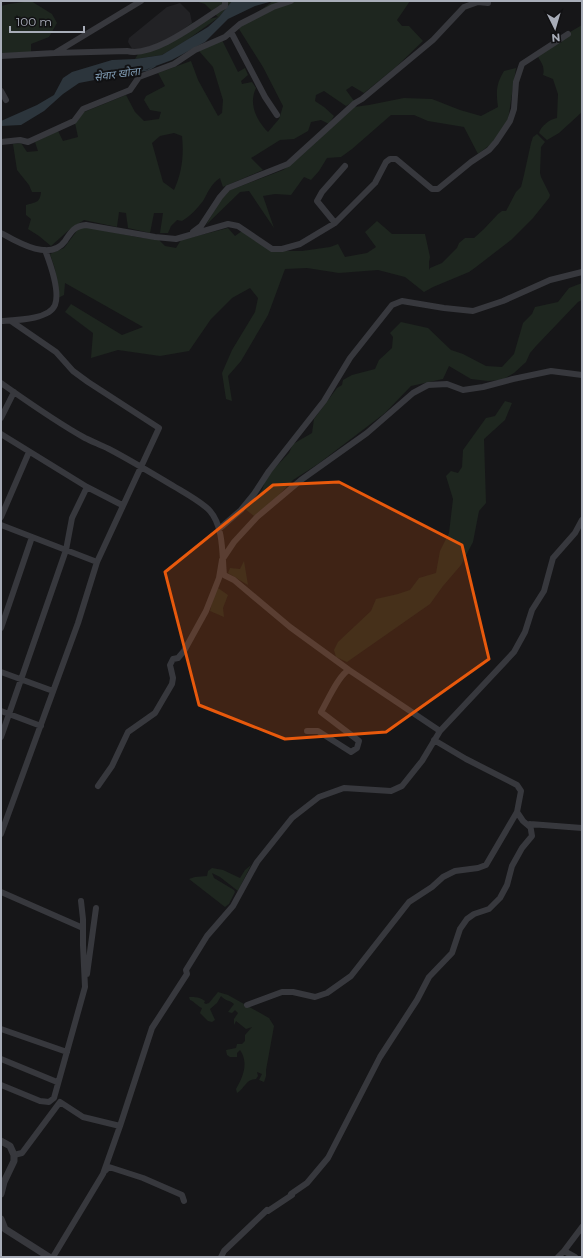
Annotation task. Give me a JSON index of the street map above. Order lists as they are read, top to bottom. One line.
{"water":["सेवार खोला"],"scale_bar":"100 m","north":"bottom"}
